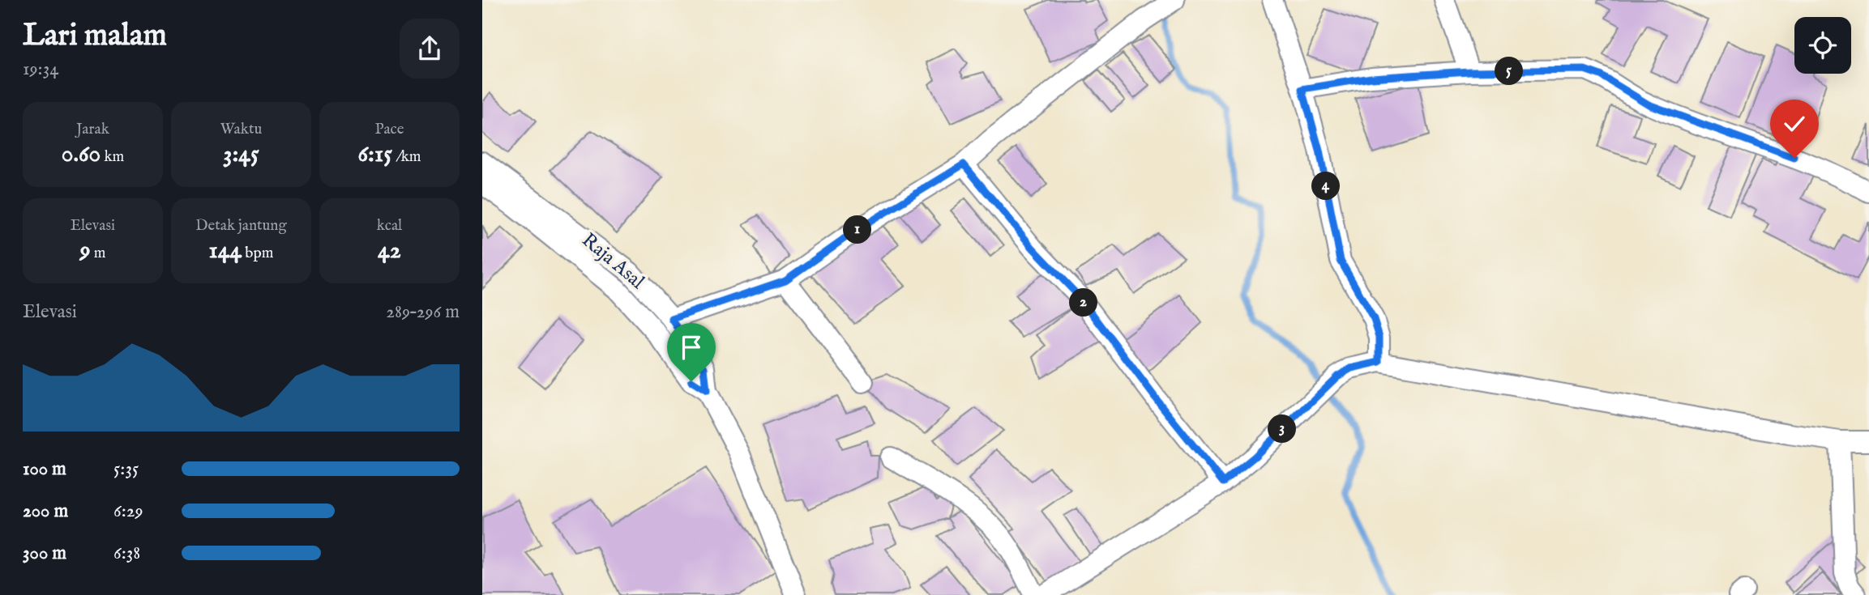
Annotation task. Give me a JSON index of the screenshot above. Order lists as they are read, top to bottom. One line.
{"streets":{"street":["Raja Asal"]},"page":{"heading":["Lari malam","19:34"],"pins":["5","4","1","2","3"],"stats":[["Jarak","0.60 km"],["Waktu","3:45"],["Pace","6:15 /km"],["Elevasi","9 m"],["Detak jantung","144 bpm"],["kcal","42"]],"chart":["Elevasi","289–296 m"],"list":[{"name":"100 m","note":"5:35"},{"name":"200 m","note":"6:29"},{"name":"300 m","note":"6:38"}]}}
